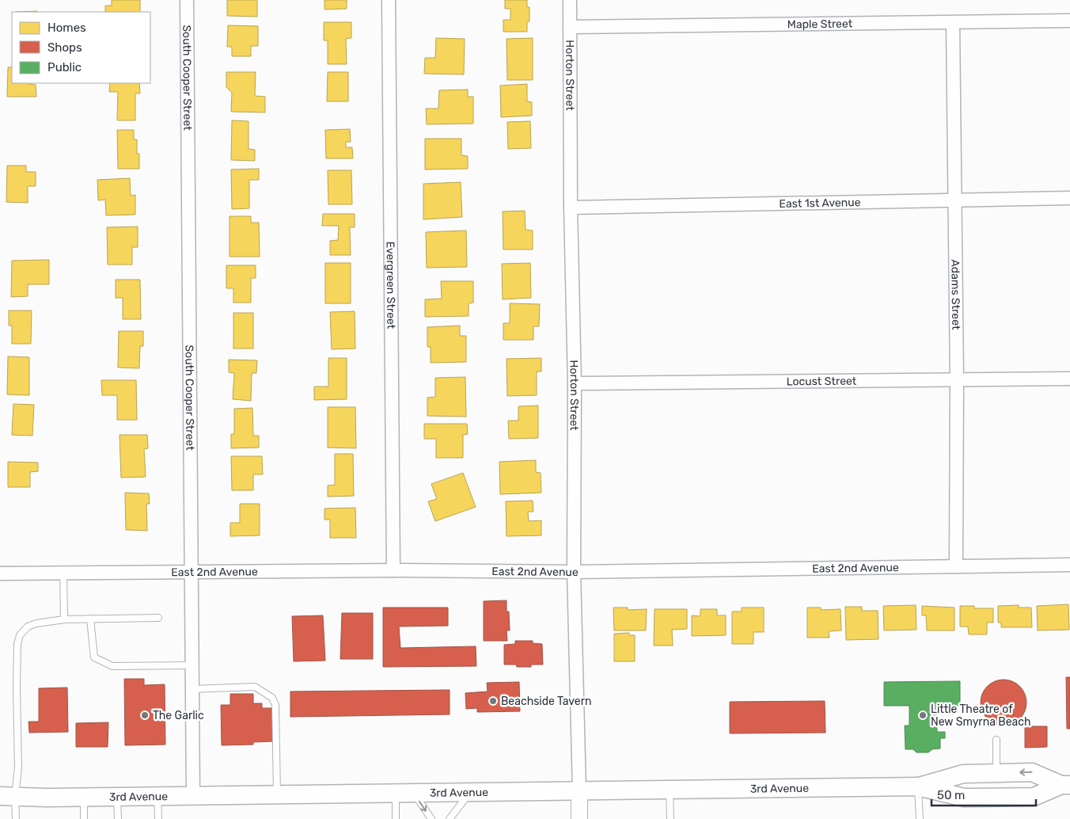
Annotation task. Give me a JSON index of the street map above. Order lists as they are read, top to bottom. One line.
{"streets":{"main road":["3rd Avenue"],"street":["Maple Street","Horton Street","South Cooper Street","East 1st Avenue","Evergreen Street","Adams Street","Locust Street","East 2nd Avenue"]},"crossings":[["Maple Street","Horton Street"],["Maple Street","Adams Street"],["Horton Street","East 1st Avenue"],["Horton Street","Locust Street"],["Horton Street","East 2nd Avenue"],["Horton Street","3rd Avenue"],["South Cooper Street","East 2nd Avenue"],["South Cooper Street","3rd Avenue"],["East 1st Avenue","Adams Street"],["Evergreen Street","East 2nd Avenue"],["Adams Street","Locust Street"],["Adams Street","East 2nd Avenue"]],"places":["Beachside Tavern","The Garlic","Little Theatre of New Smyrna Beach"],"legend":["Homes","Shops","Public"],"scale_bar":"50 m"}
